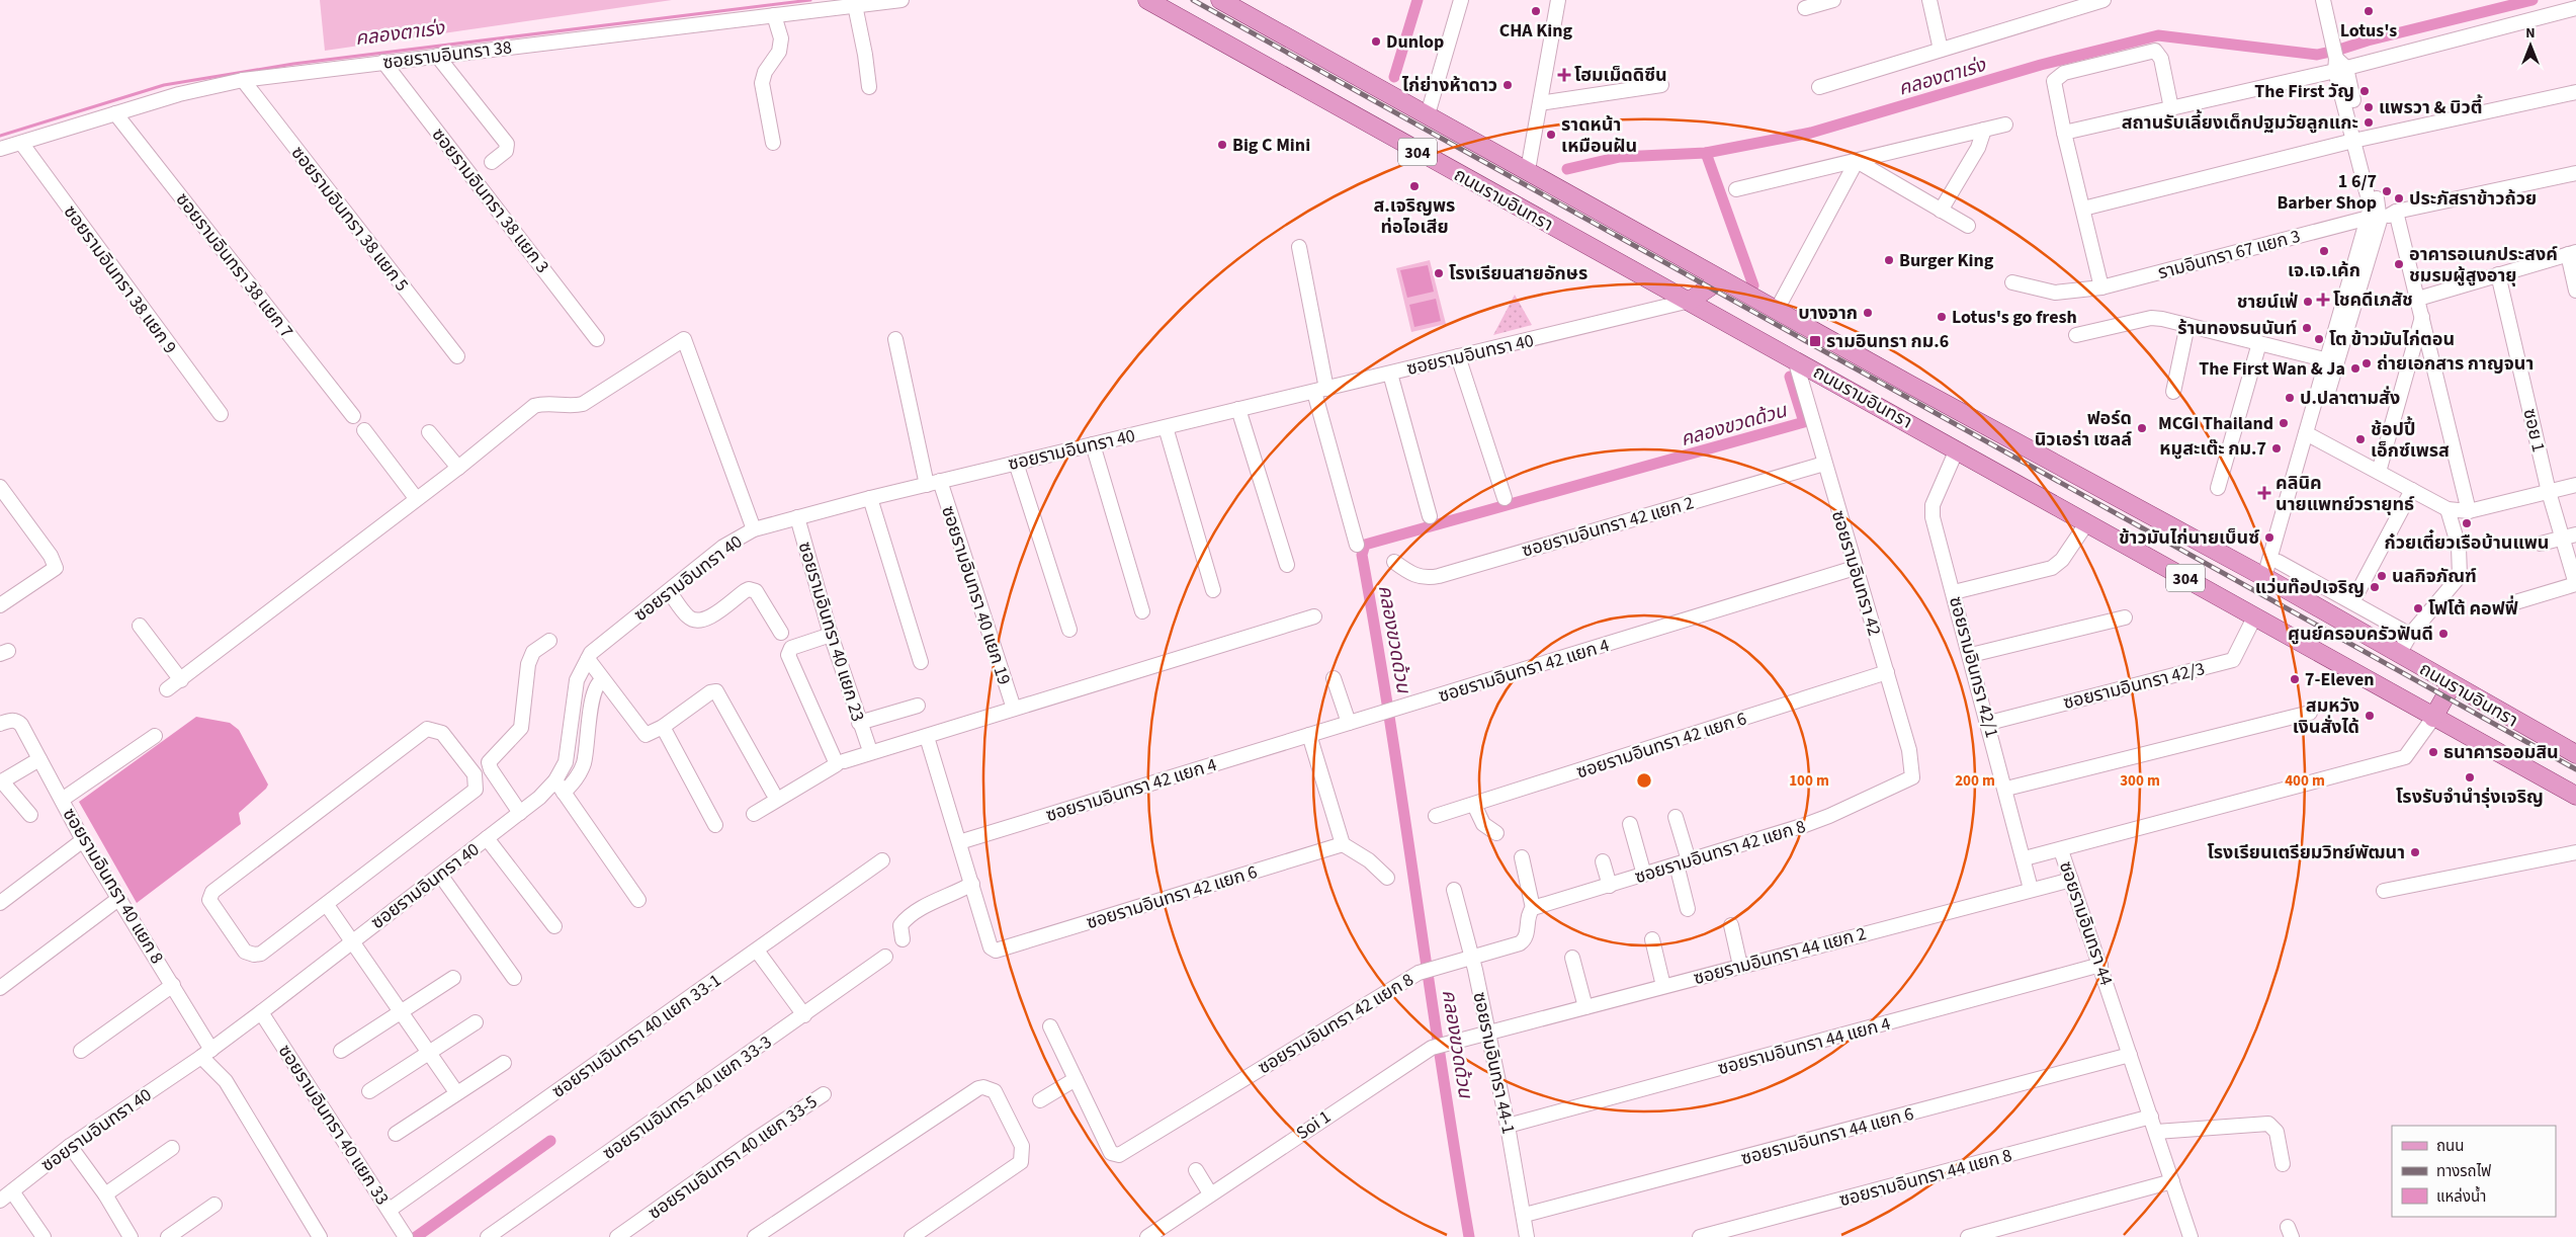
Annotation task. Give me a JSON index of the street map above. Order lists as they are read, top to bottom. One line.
{"streets":{"main road":["304","ถนนรามอินทรา"],"street":["ซอยรามอินทรา 38","ซอยรามอินทรา 38 แยก 3","ซอยรามอินทรา 38 แยก 5","รามอินทรา 67 แยก 3","ซอยรามอินทรา 38 แยก 7","ซอยรามอินทรา 38 แยก 9","ซอยรามอินทรา 40","ซอย 1","ซอยรามอินทรา 42 แยก 2","ซอยรามอินทรา 42","ซอยรามอินทรา 40 แยก 19","ซอยรามอินทรา 40 แยก 23","ซอยรามอินทรา 42/1","ซอยรามอินทรา 42 แยก 4","ซอยรามอินทรา 42/3","ซอยรามอินทรา 42 แยก 6","ซอยรามอินทรา 42 แยก 8","ซอยรามอินทรา 40 แยก 8","ซอยรามอินทรา 44","ซอยรามอินทรา 44 แยก 2","ซอยรามอินทรา 40 แยก 33-1","ซอยรามอินทรา 44 แยก 4","ซอยรามอินทรา 44-1","ซอยรามอินทรา 40 แยก 33-3","ซอยรามอินทรา 40 แยก 33","Soi 1","ซอยรามอินทรา 44 แยก 6","ซอยรามอินทรา 40 แยก 33-5","ซอยรามอินทรา 44 แยก 8"]},"crossings":[["ซอยรามอินทรา 38","ซอยรามอินทรา 38 แยก 3"],["ซอยรามอินทรา 38","ซอยรามอินทรา 38 แยก 5"],["ซอยรามอินทรา 38","ซอยรามอินทรา 38 แยก 7"],["ซอยรามอินทรา 38","ซอยรามอินทรา 38 แยก 9"],["ถนนรามอินทรา","ซอยรามอินทรา 40"],["ถนนรามอินทรา","ซอยรามอินทรา 42"],["ถนนรามอินทรา","ซอยรามอินทรา 42/1"],["ถนนรามอินทรา","ซอยรามอินทรา 42/3"],["ถนนรามอินทรา","ซอยรามอินทรา 44"],["ซอยรามอินทรา 40","ซอยรามอินทรา 40 แยก 19"],["ซอยรามอินทรา 40","ซอยรามอินทรา 40 แยก 23"],["ซอยรามอินทรา 40","ซอยรามอินทรา 40 แยก 8"],["ซอยรามอินทรา 40","ซอยรามอินทรา 40 แยก 33"],["ซอยรามอินทรา 42 แยก 2","ซอยรามอินทรา 42"],["ซอยรามอินทรา 42","ซอยรามอินทรา 42 แยก 4"],["ซอยรามอินทรา 42","ซอยรามอินทรา 42 แยก 6"],["ซอยรามอินทรา 42","ซอยรามอินทรา 42 แยก 8"],["ซอยรามอินทรา 42/1","ซอยรามอินทรา 42/3"],["ซอยรามอินทรา 42/1","ซอยรามอินทรา 44 แยก 2"],["ซอยรามอินทรา 42 แยก 8","ซอยรามอินทรา 44-1"],["ซอยรามอินทรา 44","ซอยรามอินทรา 44 แยก 2"],["ซอยรามอินทรา 44","ซอยรามอินทรา 44 แยก 4"],["ซอยรามอินทรา 44","ซอยรามอินทรา 44 แยก 6"],["ซอยรามอินทรา 44","ซอยรามอินทรา 44 แยก 8"],["ซอยรามอินทรา 44 แยก 2","ซอยรามอินทรา 44-1"],["ซอยรามอินทรา 44 แยก 2","Soi 1"],["ซอยรามอินทรา 40 แยก 33-1","ซอยรามอินทรา 40 แยก 33"],["ซอยรามอินทรา 44 แยก 4","ซอยรามอินทรา 44-1"],["ซอยรามอินทรา 44-1","Soi 1"],["ซอยรามอินทรา 44-1","ซอยรามอินทรา 44 แยก 6"]],"water":["คลองตาเร่ง","คลองขวดด้วน"],"places":{"other":["CHA King","Lotus's","Dunlop","ไก่ย่างห้าดาว","The First วัญ","แพรวา & บิวตี้","สถานรับเลี้ยงเด็กปฐมวัยลูกแกะ","ราดหน้า เหมือนฝัน","Big C Mini","ส.เจริญพร ท่อไอเสีย","1 6/7 Barber Shop","ประภัสราข้าวถ้วย","เจ.เจ.เค้ก","Burger King","อาคารอเนกประสงค์ ชมรมผู้สูงอายุ","โรงเรียนสายอักษร","ชายน์เฟ่","บางจาก","Lotus's go fresh","ร้านทองธนนันท์","โต ข้าวมันไก่ตอน","ถ่ายเอกสาร กาญจนา","The First Wan & Ja","ป.ปลาตามสั่ง","MCGI Thailand","ฟอร์ด นิวเอร่า เซลล์","ช้อปปี้ เอ็กซ์เพรส","หมูสะเต๊ะ กม.7","ก๋วยเตี๋ยวเรือบ้านแพน","ข้าวมันไก่นายเบ็นซ์","นลกิจภัณฑ์","แว่นท๊อปเจริญ","โฟโต้ คอฟฟี่","ศูนย์ครอบครัวฟันดี","7-Eleven","สมหวัง เงินสั่งได้","ธนาคารออมสิน","โรงรับจำนำรุ่งเจริญ","โรงเรียนเตรียมวิทย์พัฒนา"],"health":["โฮมเม็ดดิซีน","โชคดีเภสัช","คลินิค นายแพทย์วรายุทธ์"],"transit":["รามอินทรา กม.6"]},"legend":["ถนน","ทางรถไฟ","แหล่งน้ำ"],"north":"top","rings":["100 m","200 m","300 m","400 m"]}
